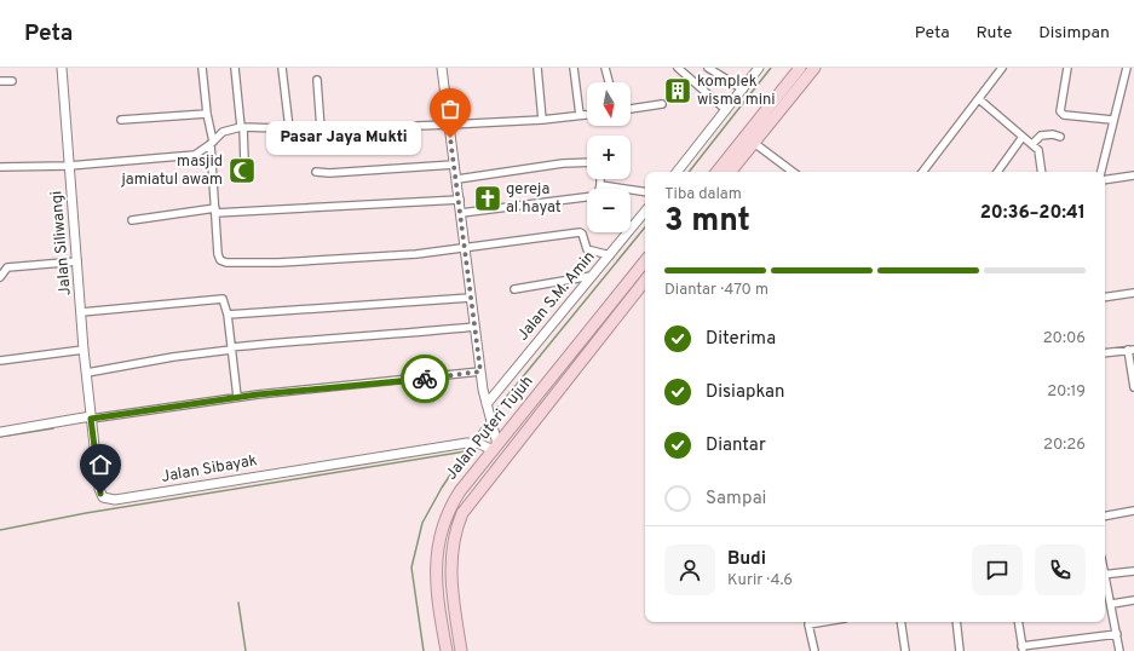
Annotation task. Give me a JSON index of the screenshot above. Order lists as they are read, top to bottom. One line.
{"streets":{"highway":["Jalan Puteri Tujuh"],"street":["Jalan Siliwangi","Jalan S.M. Amin","Jalan Sibayak"]},"crossings":[["Jalan Siliwangi","Jalan Sibayak"],["Jalan Puteri Tujuh","Jalan Sibayak"]],"places":{"building":["komplek wisma mini"],"other":["Pasar Jaya Mukti"],"mosque":["masjid jamiatul awam"],"church":["gereja al hayat"]},"north":"bottom","page":{"header":"Peta","nav":["Peta","Rute","Disimpan"],"map_buttons":["+","−"],"bubble":"Pasar Jaya Mukti","heading":["3 mnt","Tiba dalam","20:36–20:41"],"panel":["Budi","Kurir · 4.6"],"bar":"Diantar · 470 m","list":[["Diterima","20:06"],["Disiapkan","20:19"],["Diantar","20:26"],"Sampai"]}}
